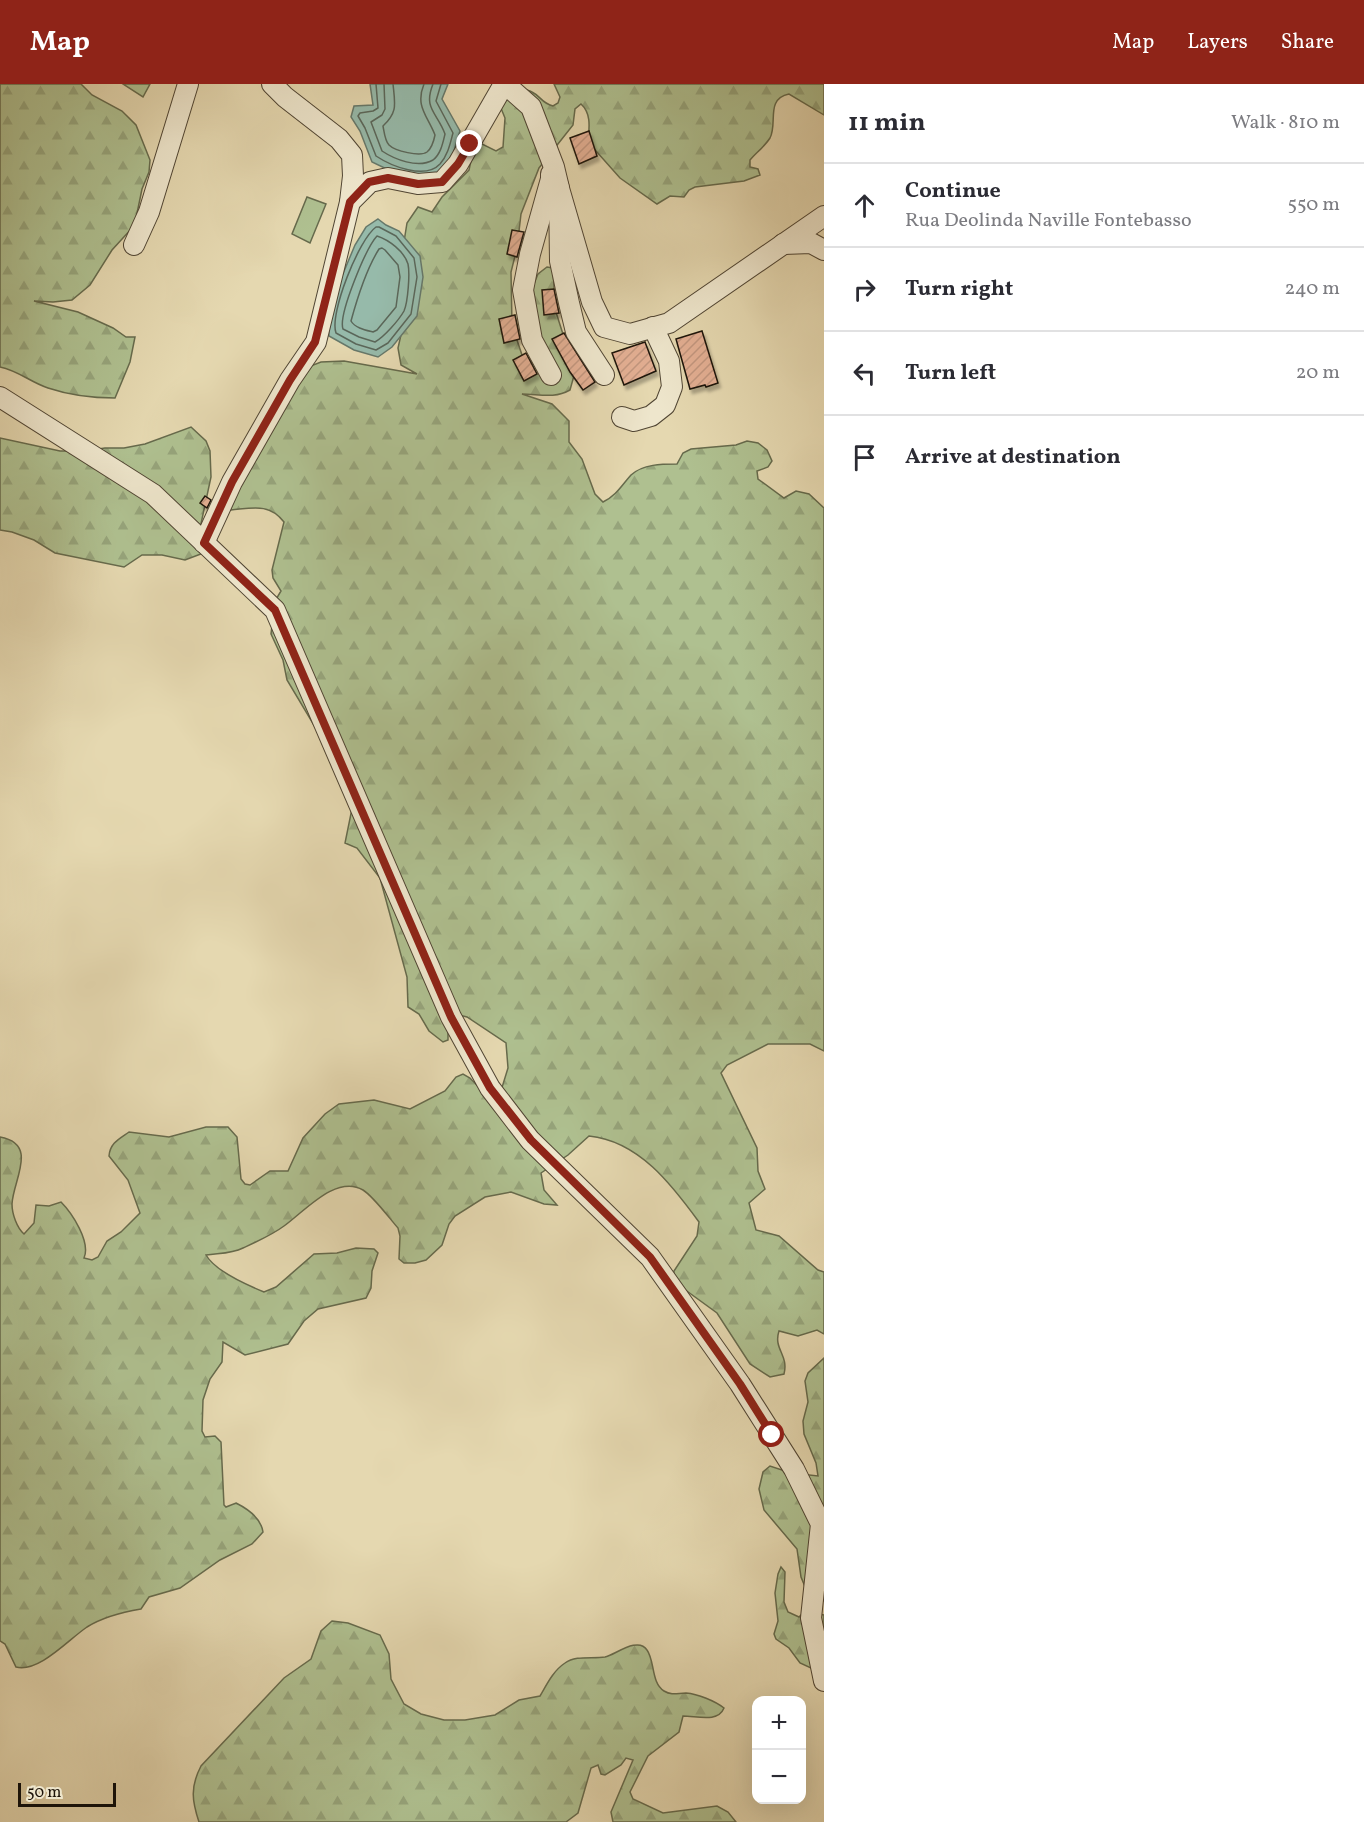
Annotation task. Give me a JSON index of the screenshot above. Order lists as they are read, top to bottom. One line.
{"scale_bar":"50 m","page":{"header":"Map","nav":["Map","Layers","Share"],"heading":["11 min","Walk · 810 m"],"list":[["Continue","Rua Deolinda Naville Fontebasso","550 m"],["Turn right","240 m"],["Turn left","20 m"],"Arrive at destination"],"map_buttons":["+","−"],"scale":"50 m"}}
